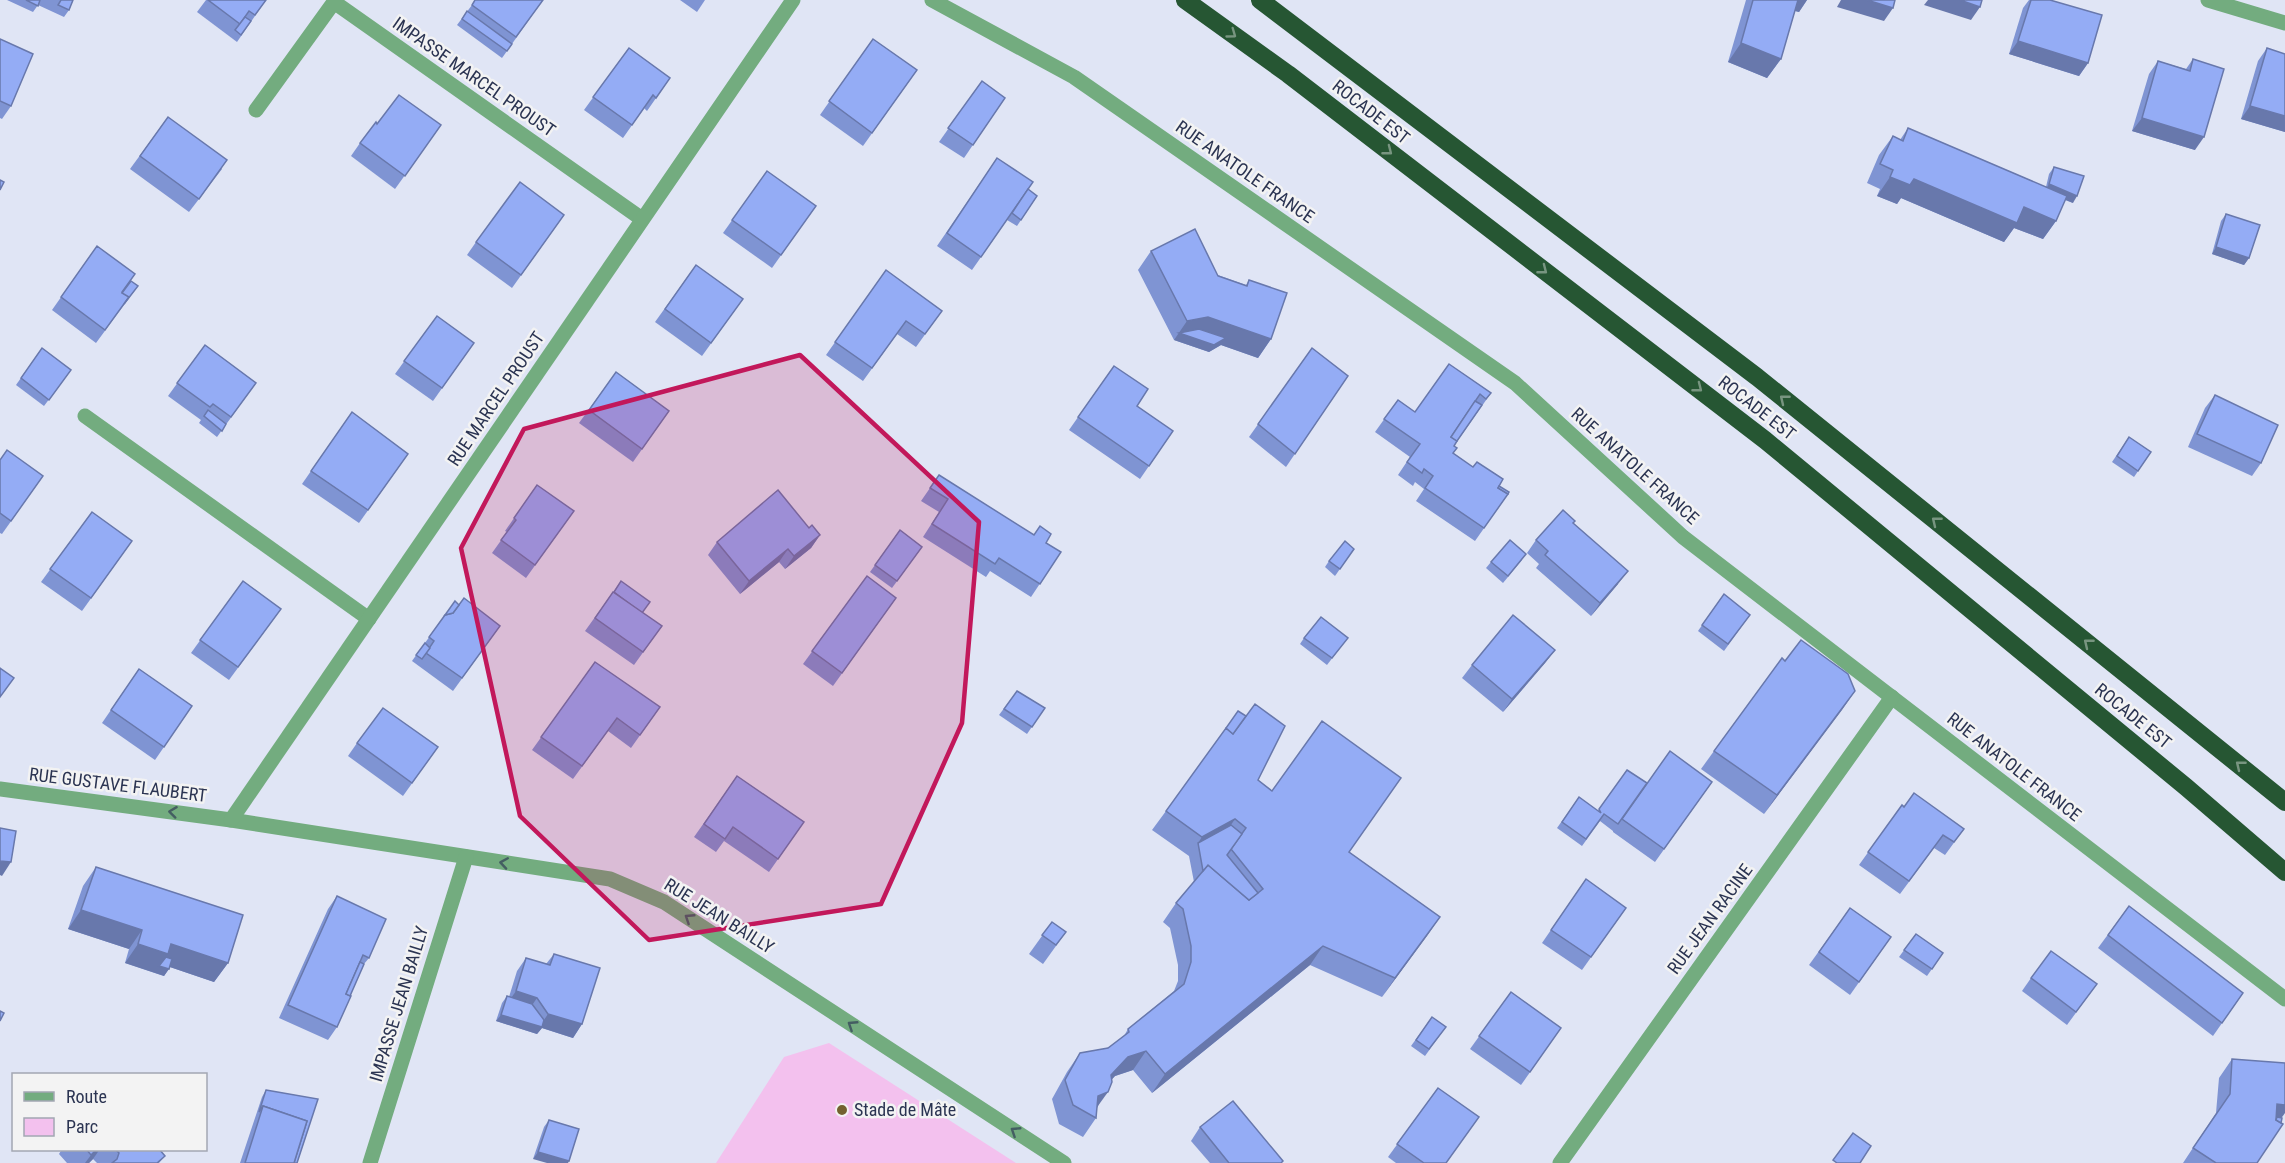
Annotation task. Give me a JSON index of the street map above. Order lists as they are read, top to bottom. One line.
{"streets":{"highway":["ROCADE EST"],"street":["IMPASSE MARCEL PROUST","RUE ANATOLE FRANCE","RUE MARCEL PROUST","RUE GUSTAVE FLAUBERT","RUE JEAN BAILLY","RUE JEAN RACINE","IMPASSE JEAN BAILLY"]},"crossings":[["IMPASSE MARCEL PROUST","RUE MARCEL PROUST"],["RUE ANATOLE FRANCE","RUE JEAN RACINE"],["RUE MARCEL PROUST","RUE GUSTAVE FLAUBERT"],["RUE MARCEL PROUST","RUE JEAN BAILLY"],["RUE GUSTAVE FLAUBERT","RUE JEAN BAILLY"],["RUE JEAN BAILLY","IMPASSE JEAN BAILLY"]],"one_way":["RUE GUSTAVE FLAUBERT","RUE JEAN BAILLY"],"places":["Stade de Mâte"],"legend":["Route","Parc"]}
